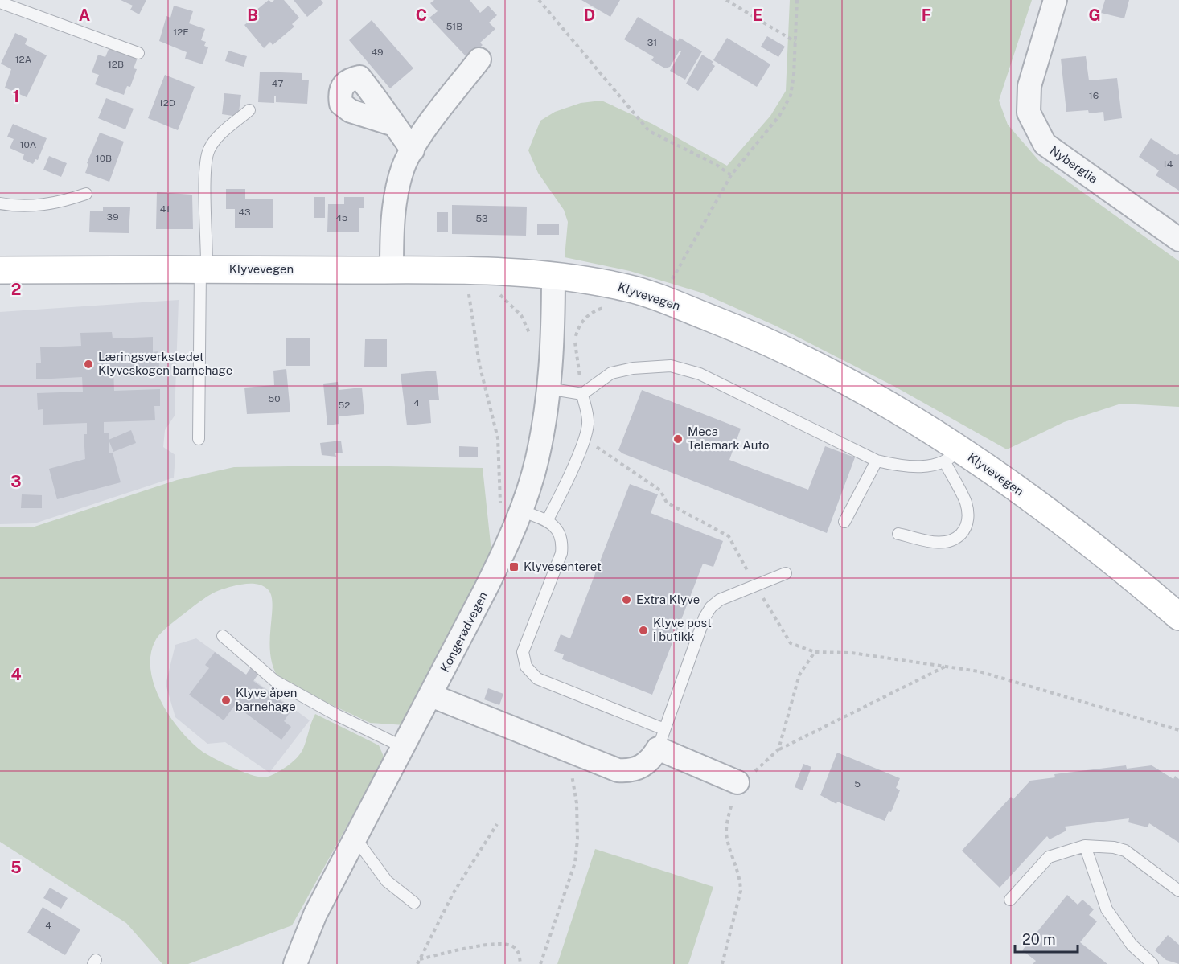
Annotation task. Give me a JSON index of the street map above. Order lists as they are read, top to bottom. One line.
{"streets":{"main road":["Klyvevegen"],"street":["Nyberglia","Kongerødvegen"]},"crossings":[["Klyvevegen","Kongerødvegen"]],"places":{"other":["Læringsverkstedet Klyveskogen barnehage","Meca Telemark Auto","Extra Klyve","Klyve post i butikk","Klyve åpen barnehage"],"transit":["Klyvesenteret"]},"house_numbers":["51B","12E","31","49","12A","12B","47","16","12D","10A","10B","14","41","43","39","45","53","50","4","52","5","4"],"scale_bar":"20 m","grid":{"columns":["A","B","C","D","E","F","G"],"rows":["1","2","3","4","5"]}}
